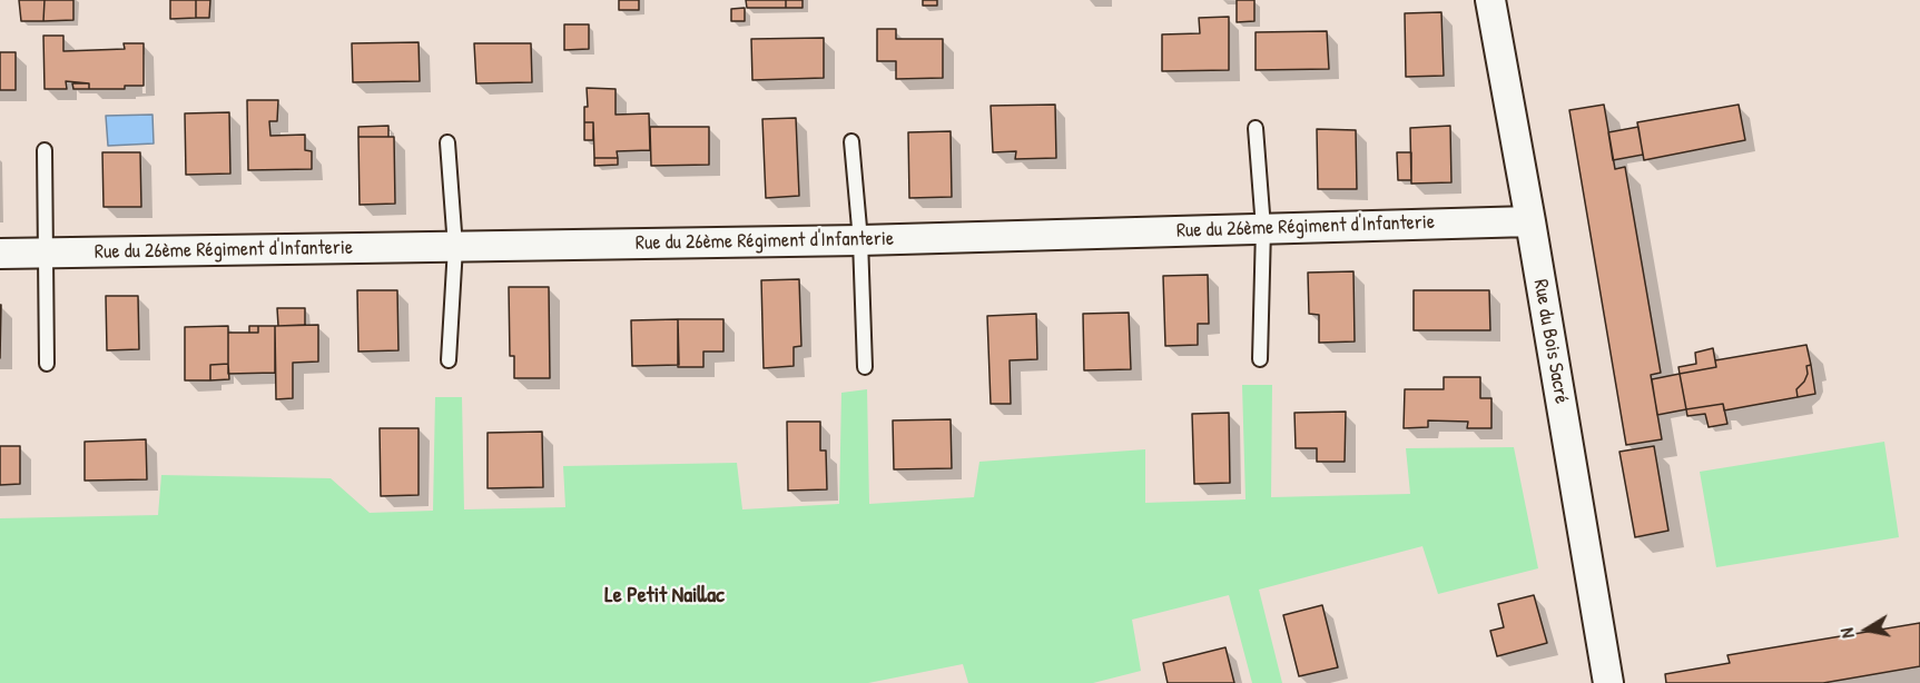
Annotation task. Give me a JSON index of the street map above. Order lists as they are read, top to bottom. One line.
{"streets":{"street":["Rue du 26ème Régiment d'Infanterie","Rue du Bois Sacré"]},"crossings":[["Rue du 26ème Régiment d'Infanterie","Rue du Bois Sacré"]],"districts":["Le Petit Naillac"],"north":"left"}
